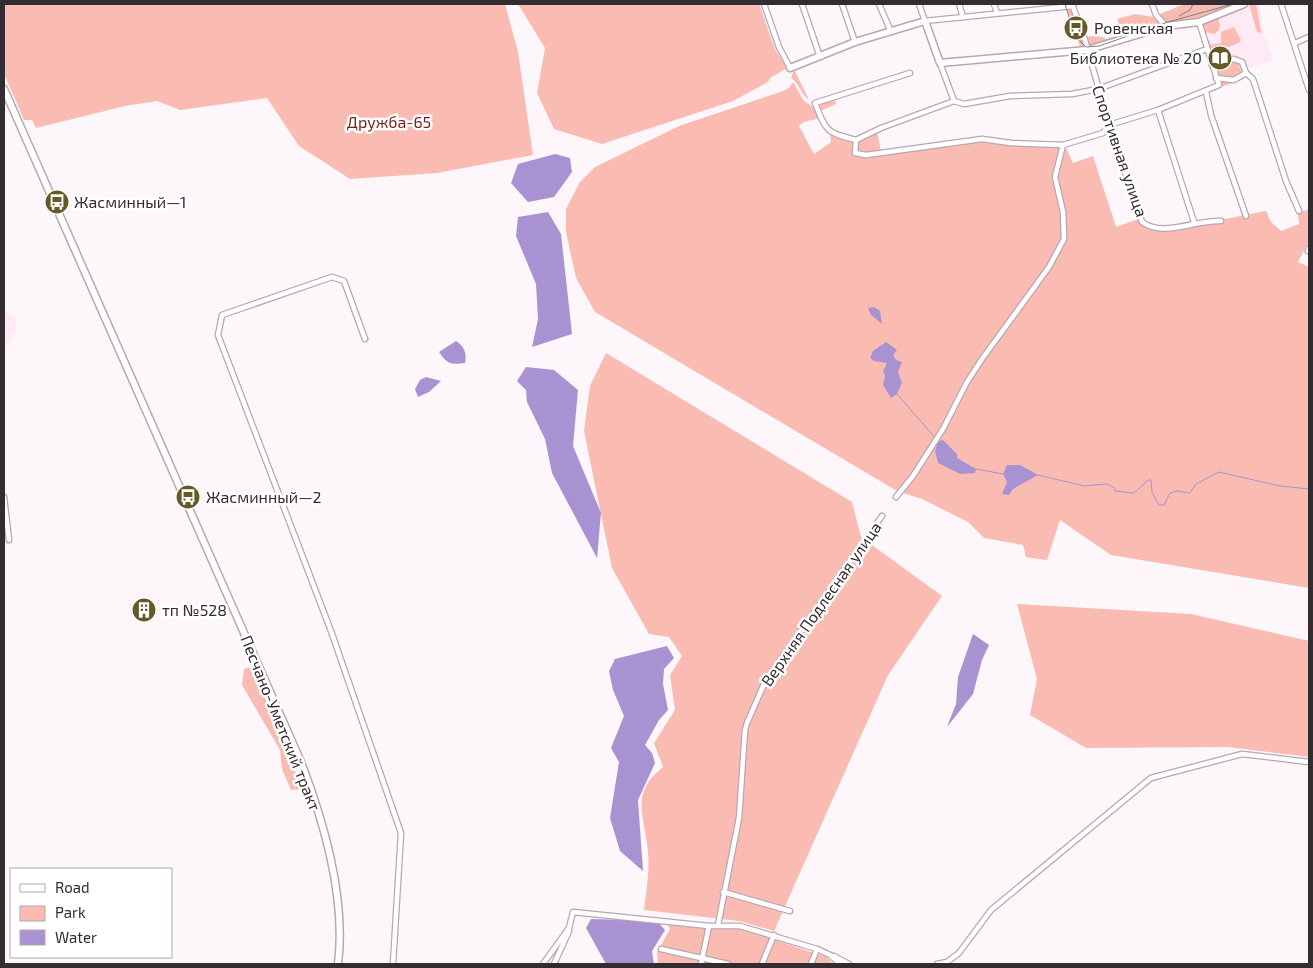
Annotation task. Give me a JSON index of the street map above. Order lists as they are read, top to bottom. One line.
{"streets":{"main road":["Песчано-Уметский тракт"],"street":["Спортивная улица","Верхняя Подлесная улица"]},"parks":["Дружба-65"],"places":{"bus stop":["Ровенская","Жасминный—1","Жасминный—2"],"library":["Библиотека № 20"],"building":["тп №528"]},"legend":["Road","Park","Water"]}
